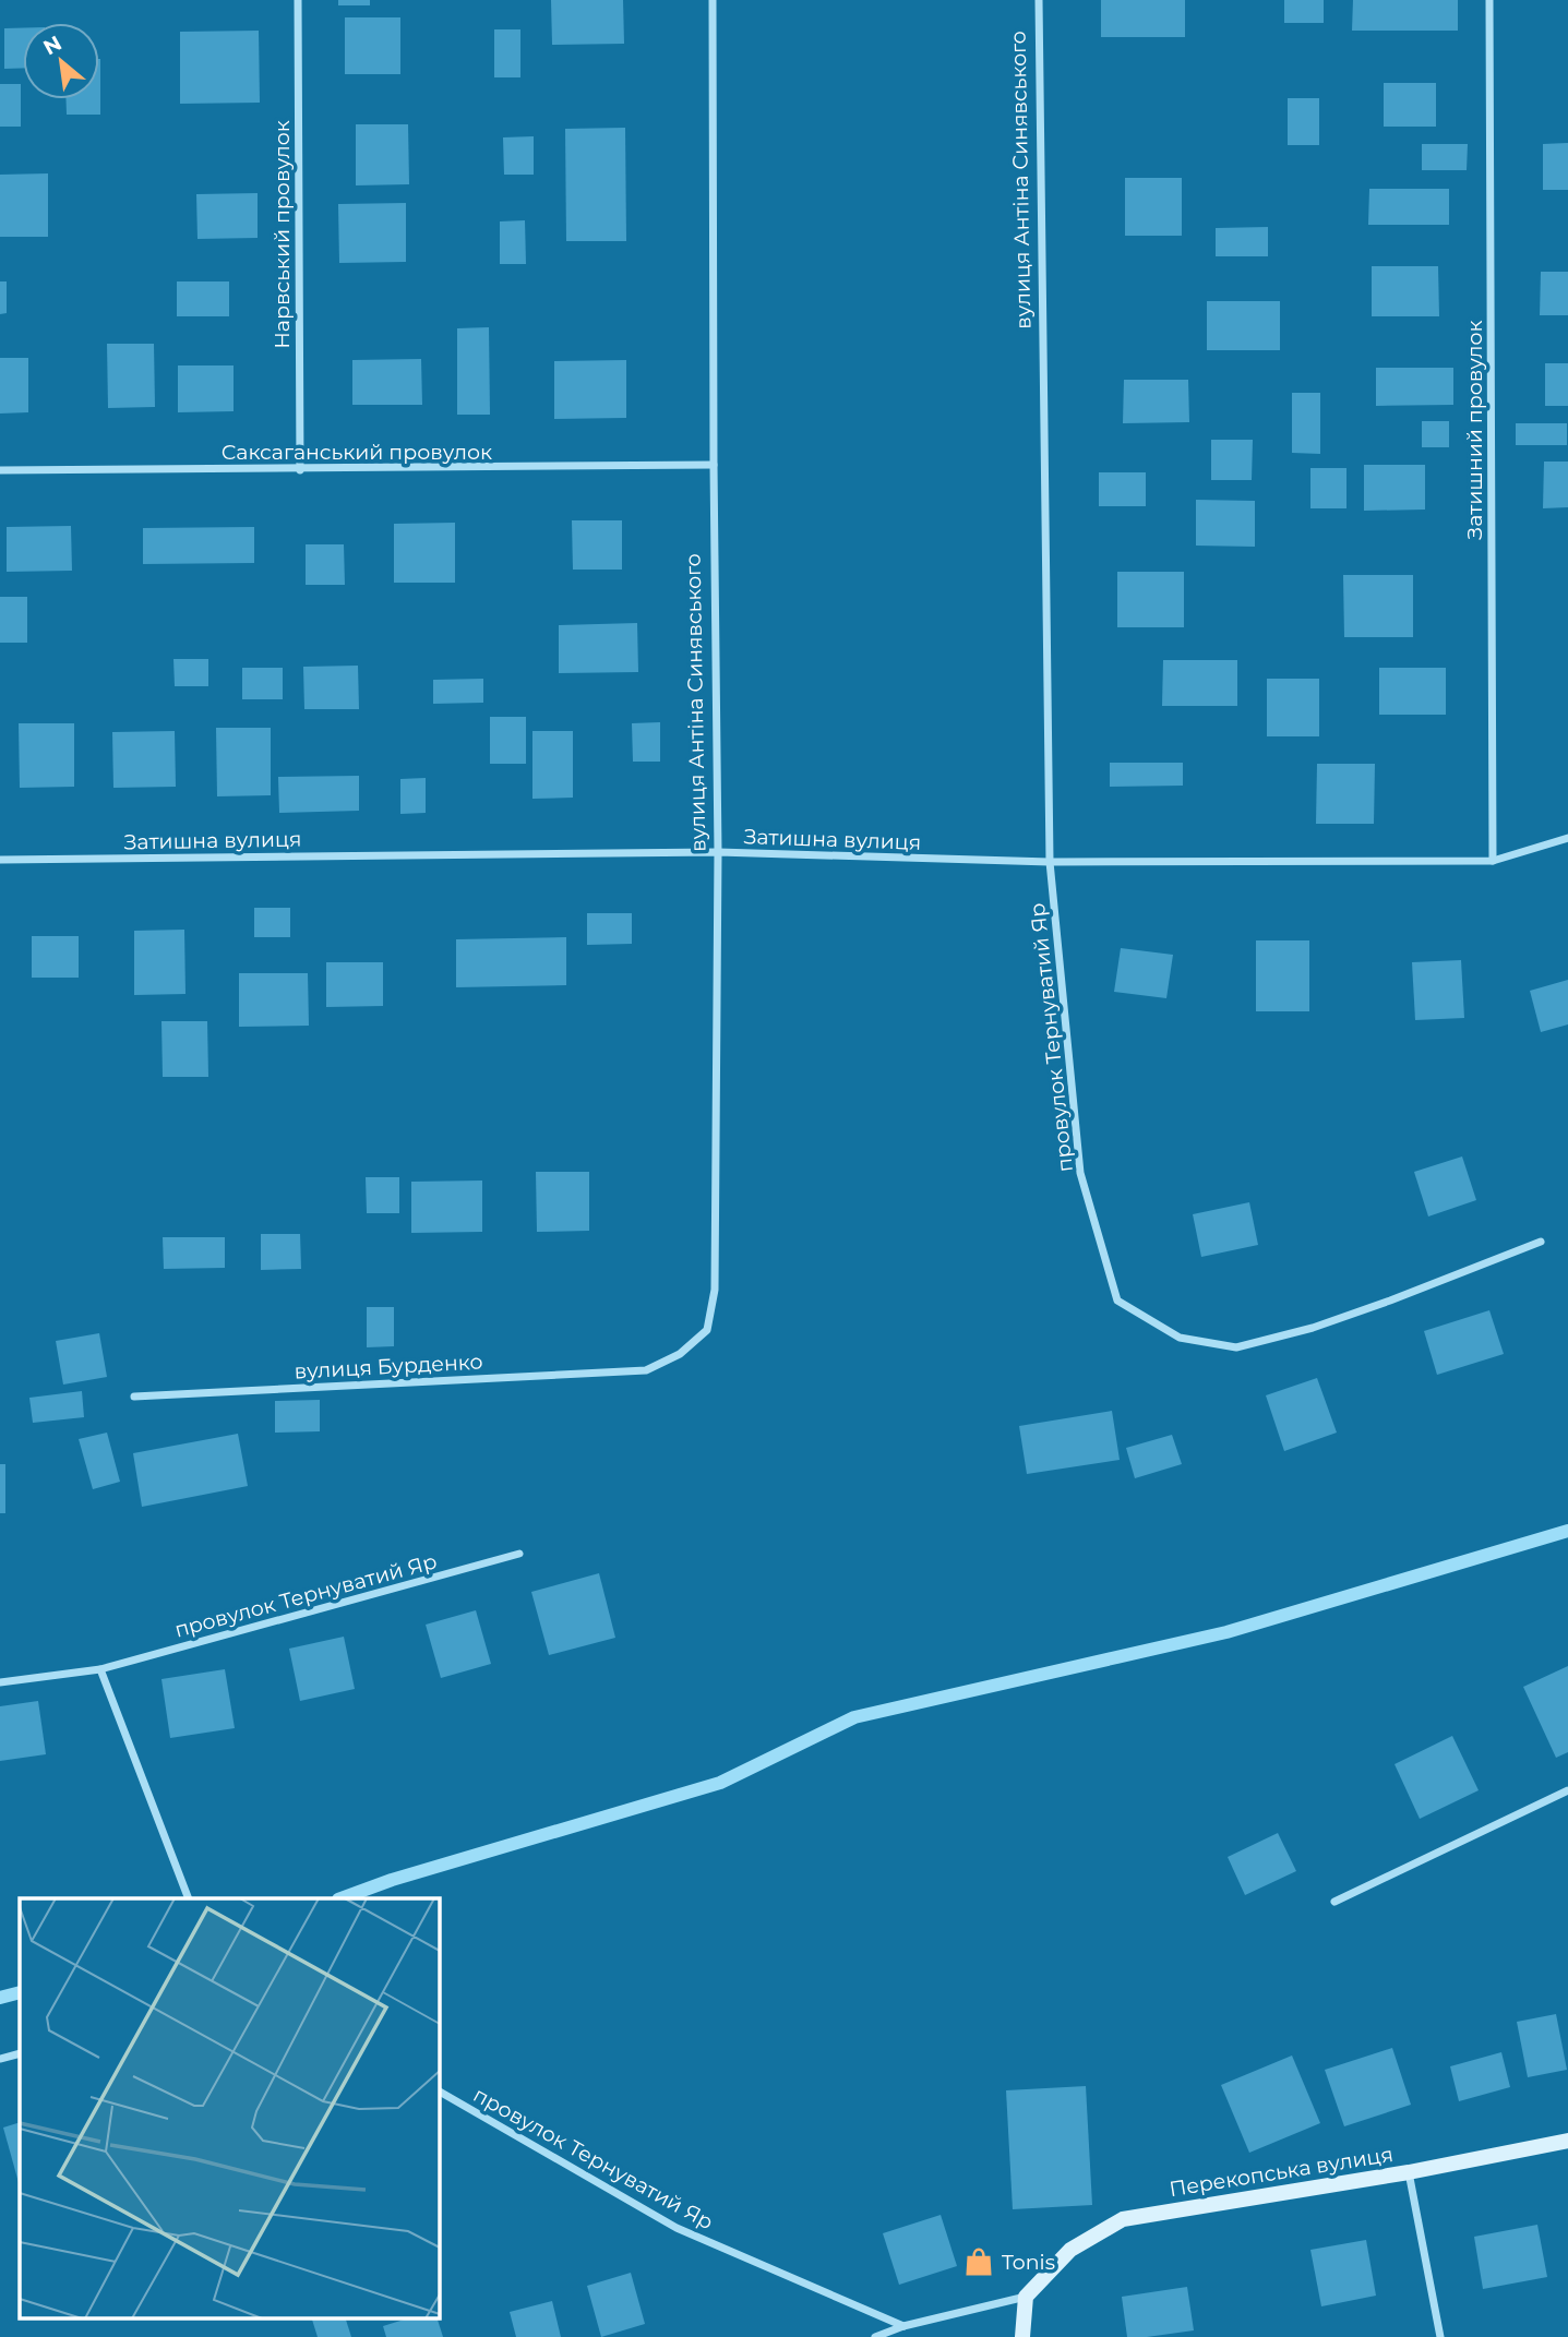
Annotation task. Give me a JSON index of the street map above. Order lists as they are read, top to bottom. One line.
{"streets":{"street":["вулиця Антіна Синявського","Нарвський провулок","Затишний провулок","Саксаганський провулок","Затишна вулиця","провулок Тернуватий Яр","вулиця Бурденко","Перекопська вулиця"]},"crossings":[["вулиця Антіна Синявського","Саксаганський провулок"],["вулиця Антіна Синявського","Затишна вулиця"],["вулиця Антіна Синявського","провулок Тернуватий Яр"],["вулиця Антіна Синявського","вулиця Бурденко"],["Нарвський провулок","Саксаганський провулок"],["Затишний провулок","Затишна вулиця"],["Затишна вулиця","провулок Тернуватий Яр"]],"places":{"shop":["Tonis"]},"north":"top left"}
